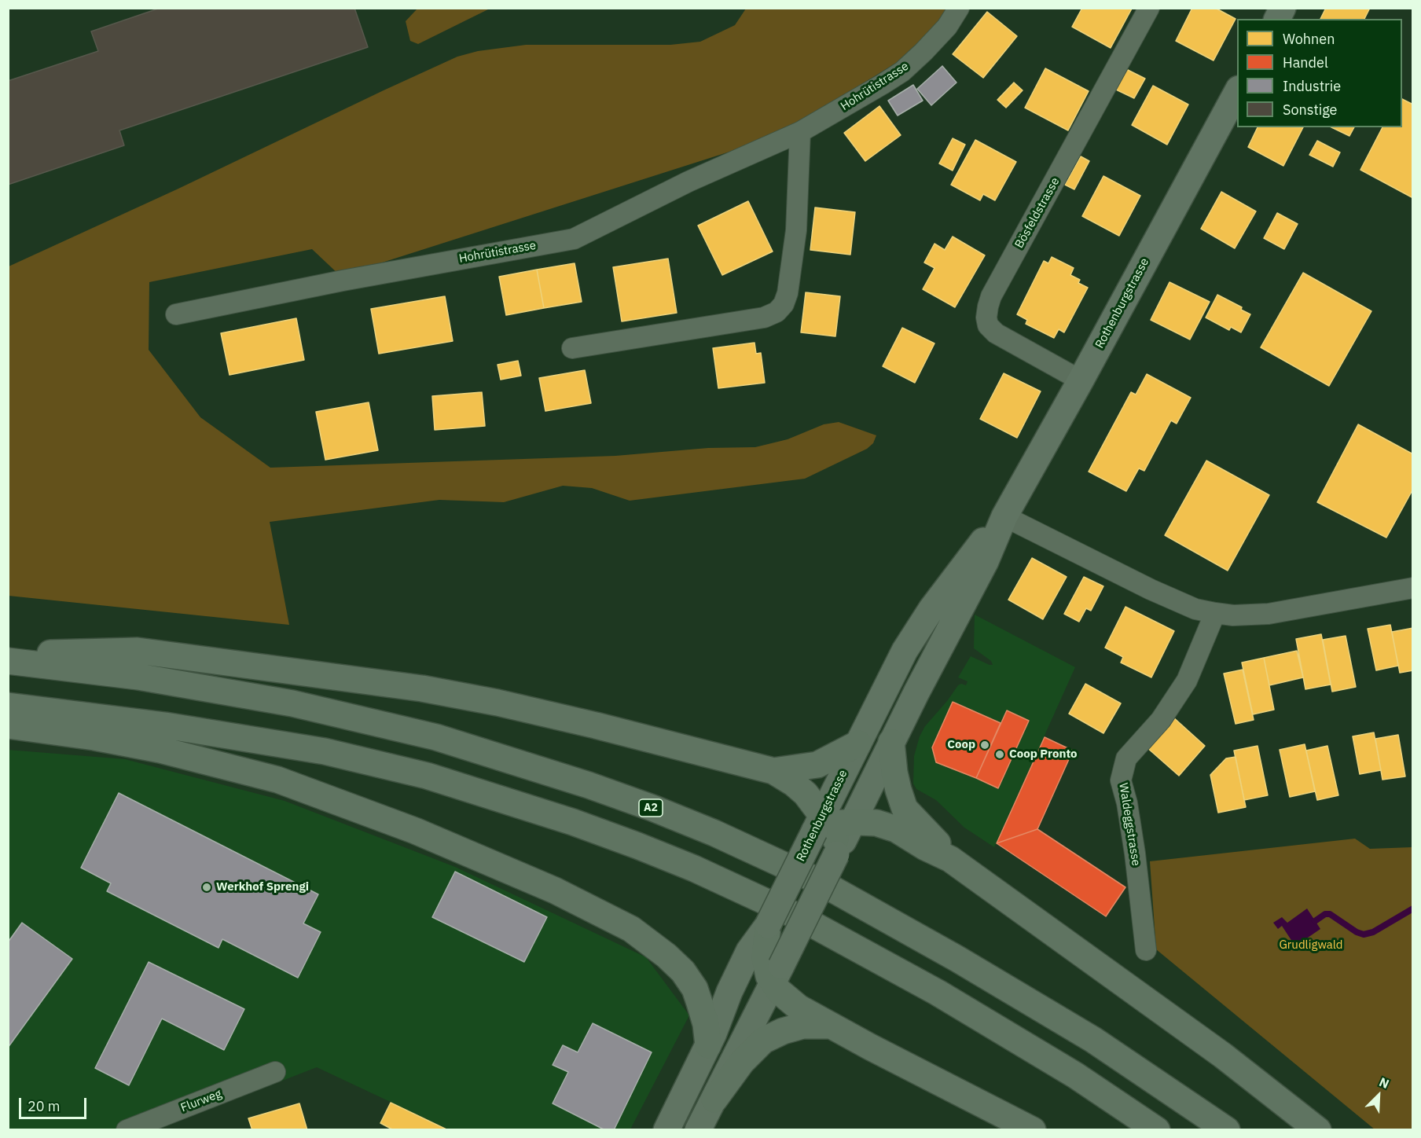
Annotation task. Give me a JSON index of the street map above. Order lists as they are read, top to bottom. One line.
{"streets":{"highway":["A2"],"main road":["Rothenburgstrasse"],"street":["Hohrütistrasse","Bösfeldstrasse","Waldeggstrasse","Flurweg"]},"crossings":[["Bösfeldstrasse","Rothenburgstrasse"]],"parks":["Grudligwald"],"places":["Coop","Coop Pronto","Werkhof Sprengi"],"legend":["Wohnen","Handel","Industrie","Sonstige"],"scale_bar":"20 m","north":"top right"}
